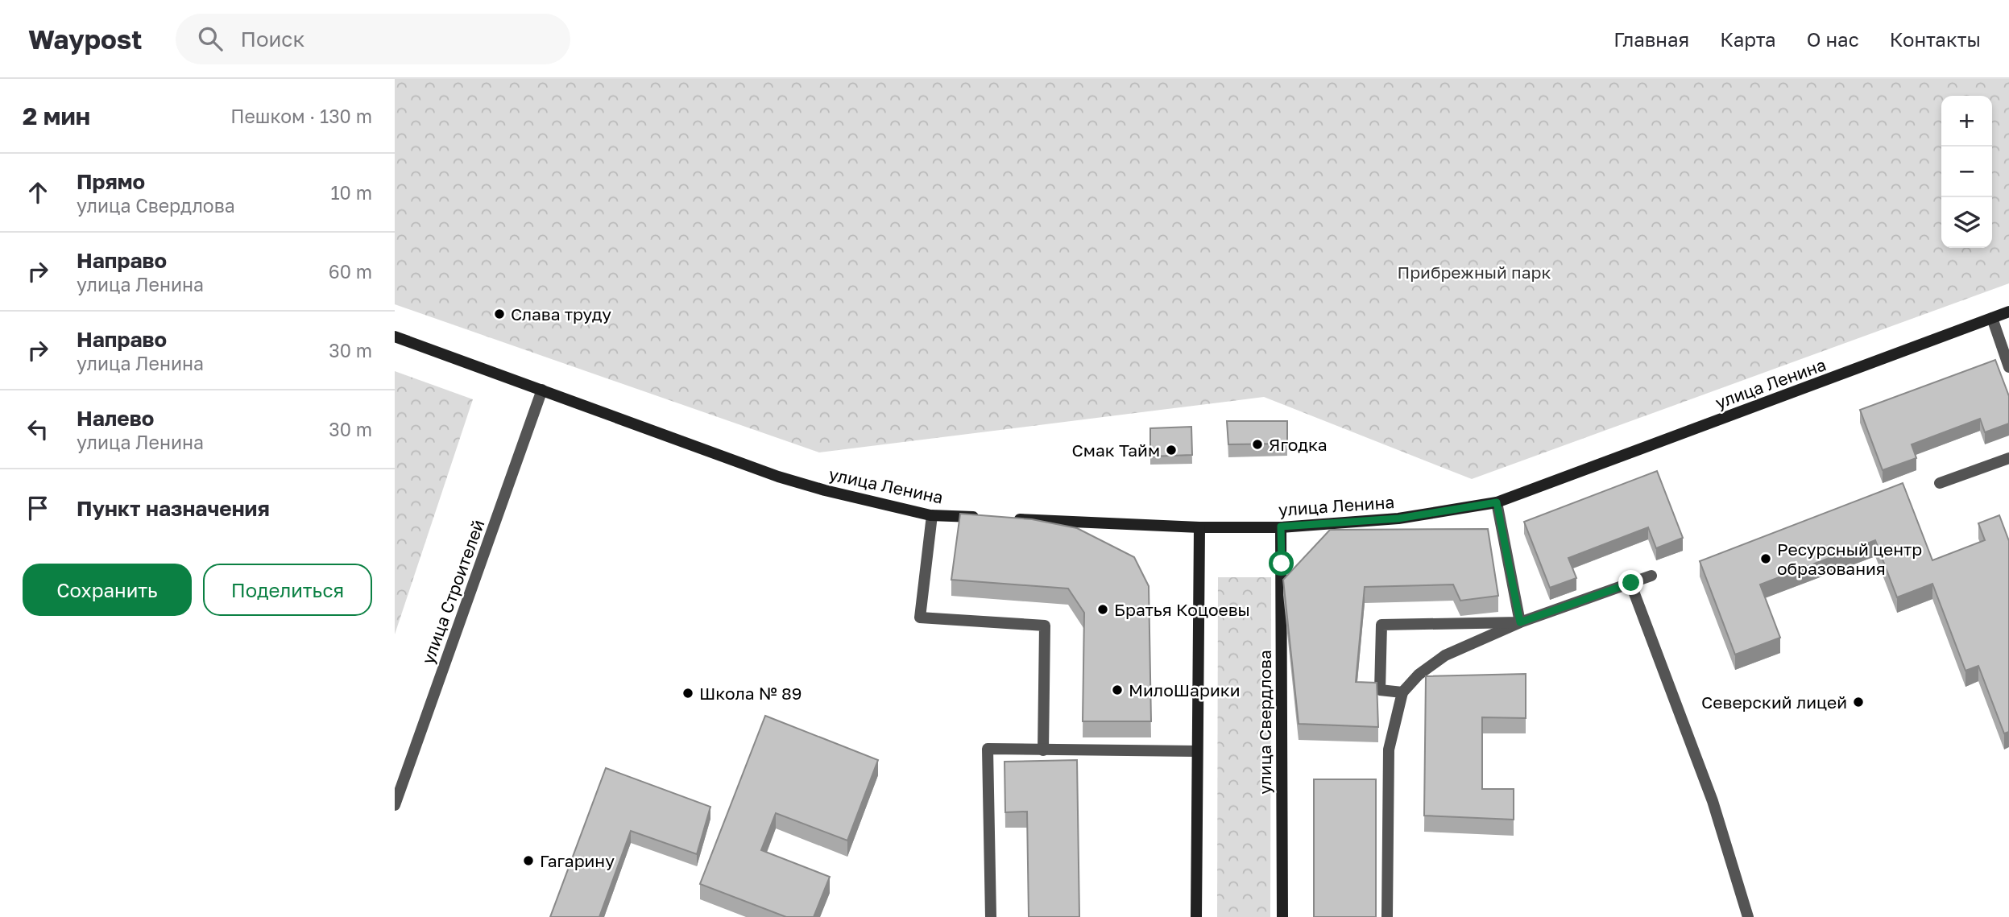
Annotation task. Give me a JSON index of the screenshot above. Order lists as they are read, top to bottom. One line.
{"streets":{"street":["улица Ленина","улица Строителей","улица Свердлова"]},"crossings":[["улица Ленина","улица Строителей"],["улица Ленина","улица Свердлова"]],"parks":["Прибрежный парк"],"places":["Слава труду","Ягодка","Смак Тайм","Ресурсный центр образования","Братья Коцоевы","МилоШарики","Школа № 89","Северский лицей","Гагарину"],"page":{"header":"Waypost","search":"Поиск","nav":["Главная","Карта","О нас","Контакты"],"heading":["2 мин","Пешком · 130 m"],"map_buttons":["+","−"],"list":[["Прямо","улица Свердлова","10 m"],["Направо","улица Ленина","60 m"],["Направо","улица Ленина","30 m"],["Налево","улица Ленина","30 m"],"Пункт назначения"],"buttons":["Сохранить","Поделиться"]}}
